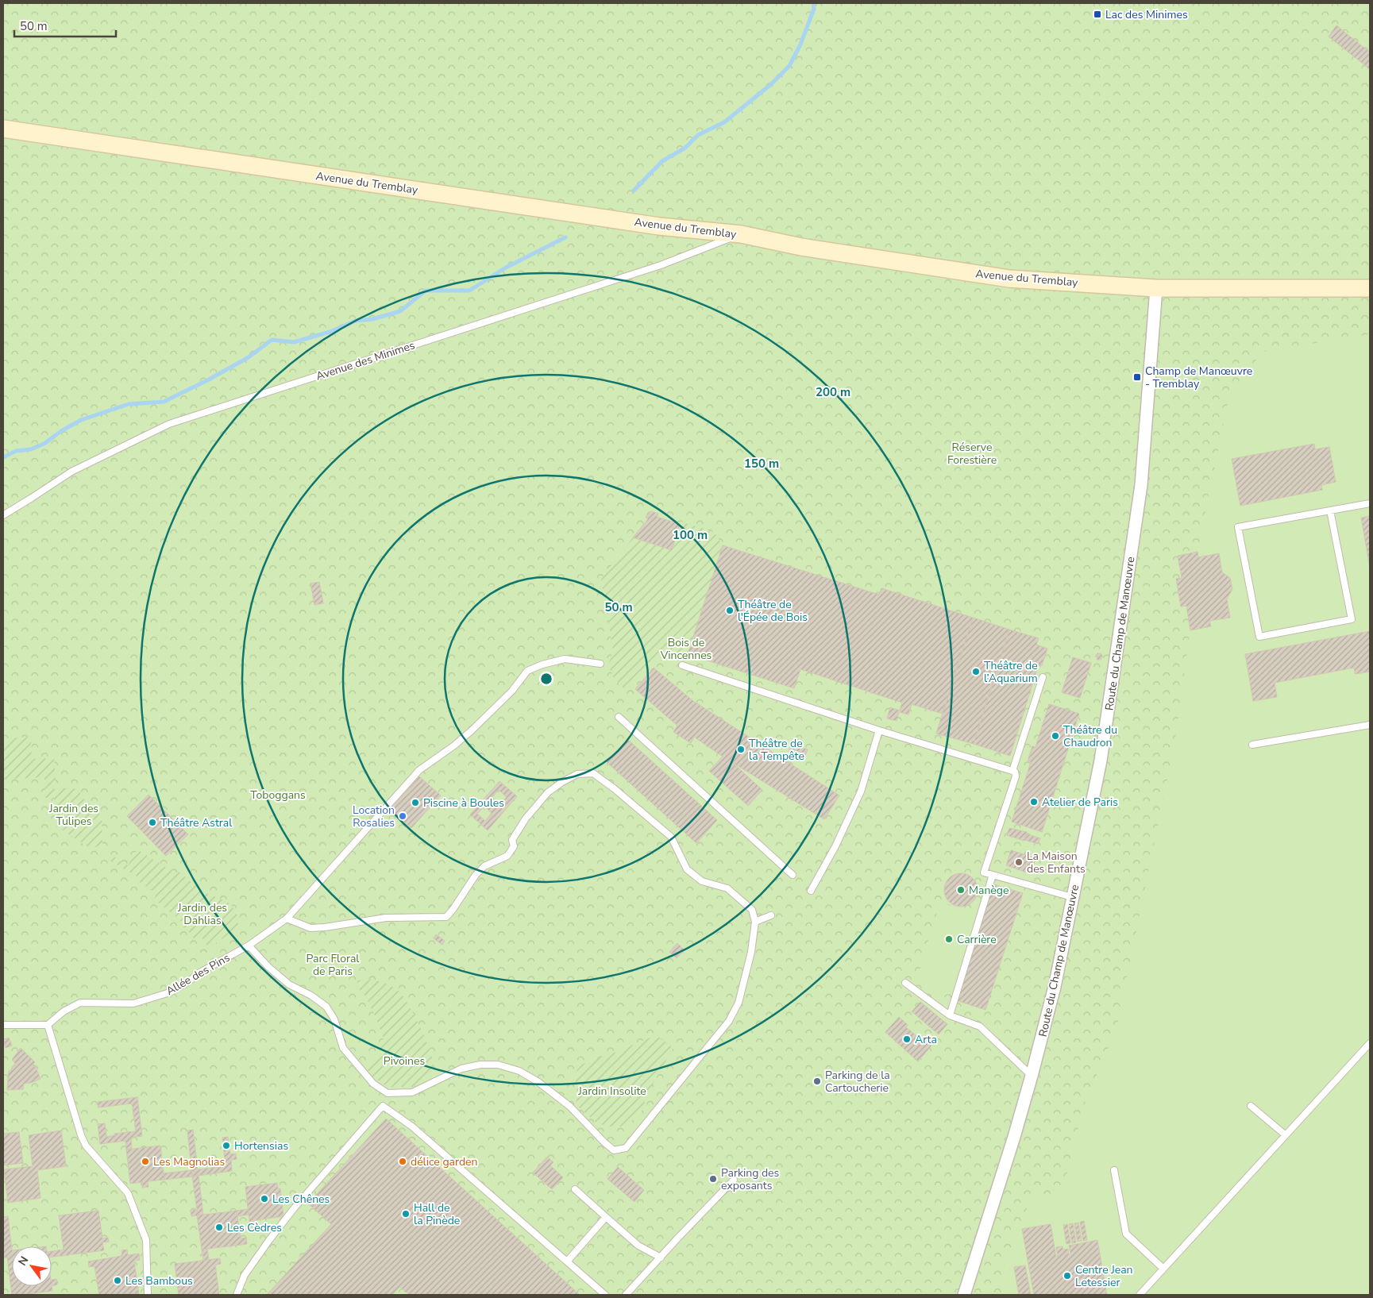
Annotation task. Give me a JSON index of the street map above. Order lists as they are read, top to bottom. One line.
{"streets":{"main road":["Avenue du Tremblay"],"street":["Route du Champ de Manœuvre"],"lane":["Avenue des Minimes","Allée des Pins"]},"crossings":[["Avenue du Tremblay","Avenue des Minimes"],["Avenue du Tremblay","Route du Champ de Manœuvre"]],"parks":["Réserve Forestière","Bois de Vincennes","Toboggans","Jardin des Tulipes","Jardin des Dahlias","Parc Floral de Paris","Pivoines","Jardin Insolite"],"places":{"transit":["Lac des Minimes","Champ de Manœuvre - Tremblay"],"other":["Théâtre de l'Épée de Bois","Théâtre de l’Aquarium","Théâtre du Chaudron","Théâtre de la Tempête","Atelier de Paris","Piscine à Boules","Location Rosalies","Théâtre Astral","La Maison des Enfants","Manège","Carrière","Arta","Parking de la Cartoucherie","Hortensias","Les Magnolias","délice garden","Parking des exposants","Les Chênes","Hall de la Pinède","Les Cèdres","Centre Jean Letessier","Les Bambous"]},"scale_bar":"50 m","north":"top left","rings":["200 m","150 m","100 m","50 m"]}
